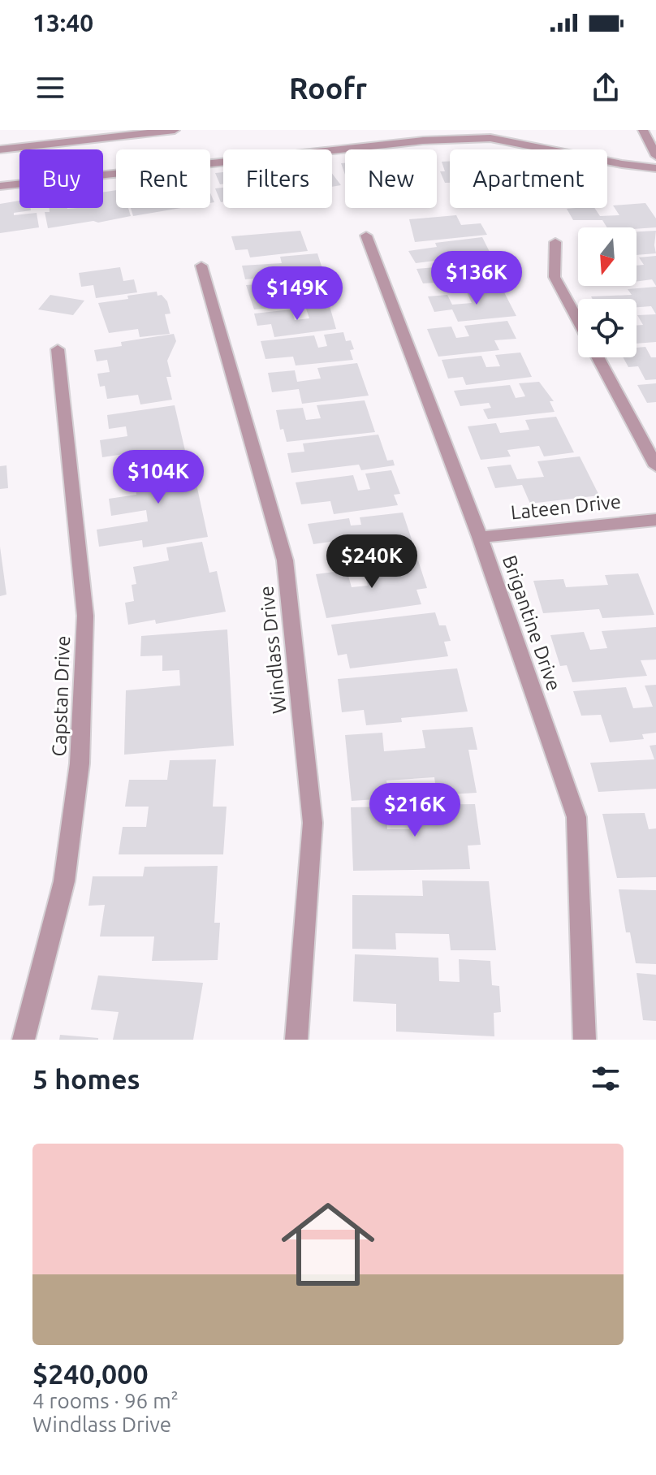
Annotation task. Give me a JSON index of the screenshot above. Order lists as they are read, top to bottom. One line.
{"streets":{"street":["Lateen Drive","Brigantine Drive","Windlass Drive","Capstan Drive"]},"crossings":[["Lateen Drive","Brigantine Drive"]],"north":"bottom","page":{"status":"13:40","header":"Roofr","chip":["Buy","Rent","Filters","New","Apartment"],"price":["$136K","$149K","$104K","$240K","$216K"],"heading":"5 homes","list":[{"name":"$240,000","note":"4 rooms · 96 m² · Windlass Drive"}]}}
